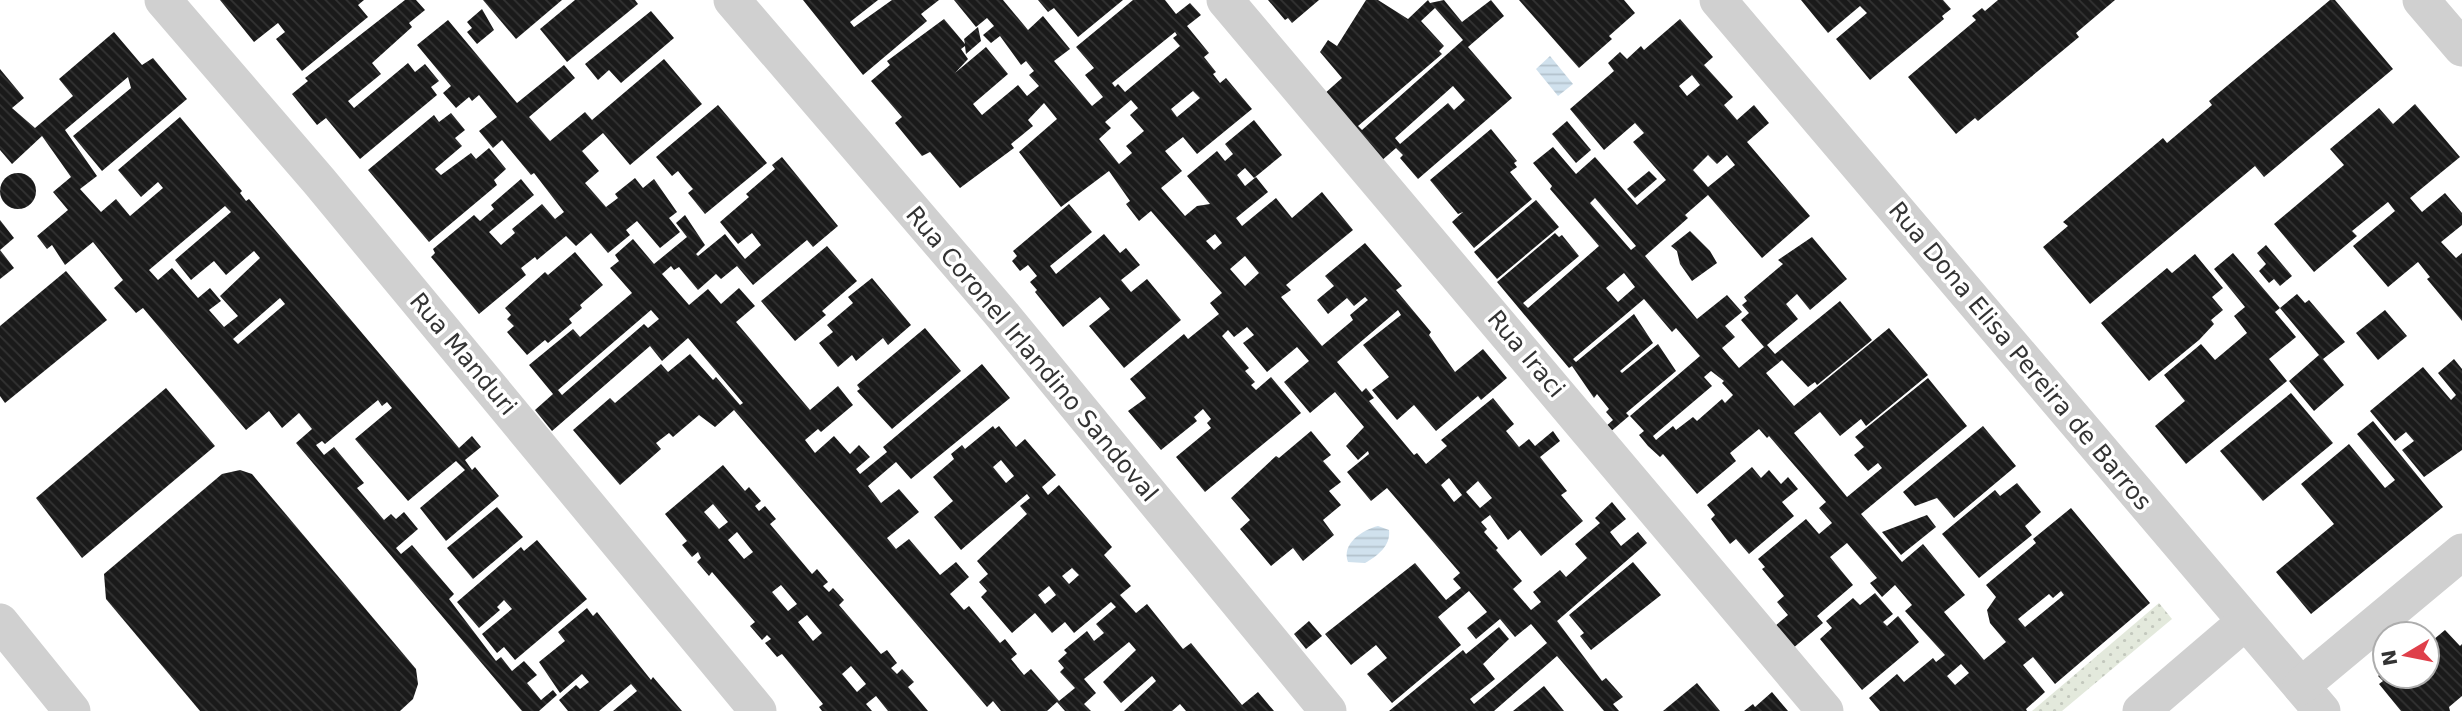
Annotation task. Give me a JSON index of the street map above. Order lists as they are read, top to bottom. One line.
{"streets":{"street":["Rua Manduri","Rua Coronel Irlandino Sandoval","Rua Iraci","Rua Dona Elisa Pereira de Barros"]},"north":"left"}
